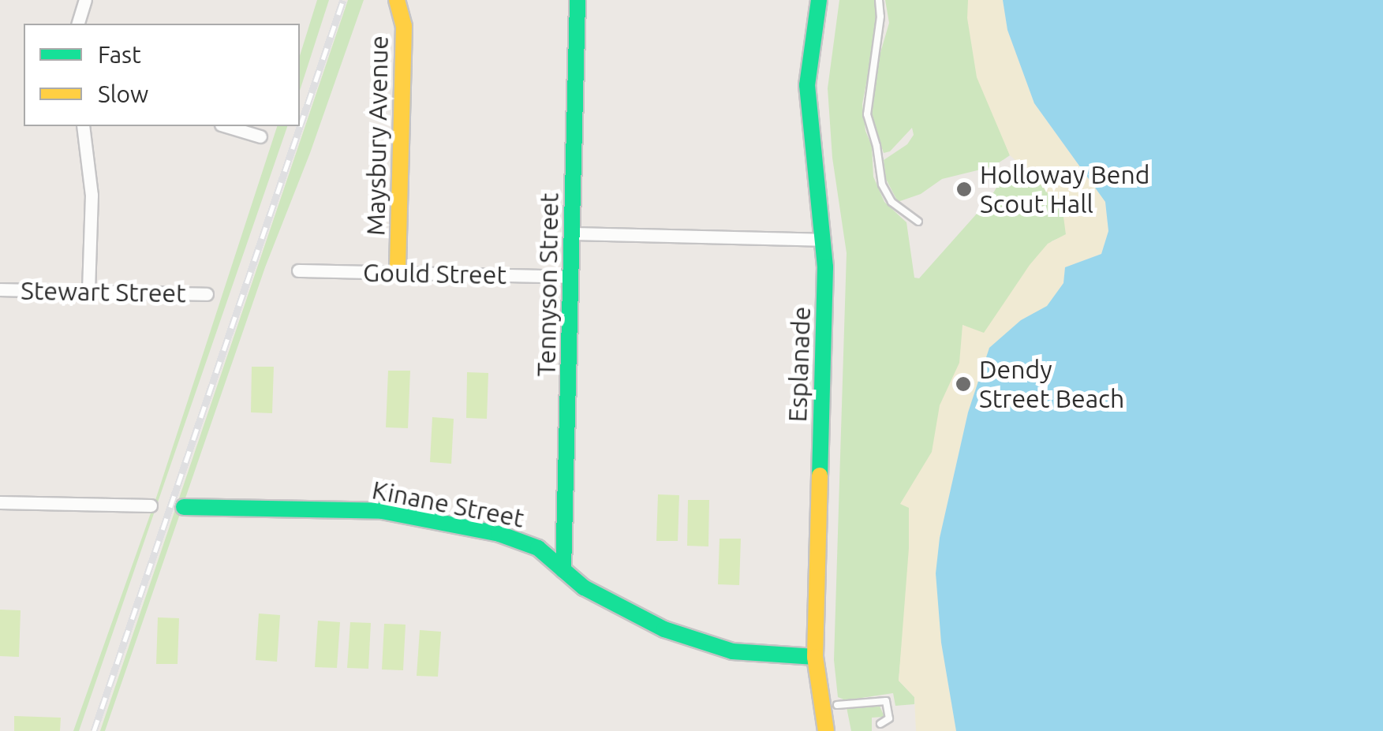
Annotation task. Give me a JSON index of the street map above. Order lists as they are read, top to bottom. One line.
{"streets":{"street":["Maysbury Avenue","Gould Street","Tennyson Street","Stewart Street","Esplanade","Kinane Street"]},"crossings":[["Maysbury Avenue","Gould Street"],["Gould Street","Tennyson Street"],["Tennyson Street","Kinane Street"],["Esplanade","Kinane Street"]],"places":["Holloway Bend Scout Hall","Dendy Street Beach"],"legend":["Fast","Slow"]}
